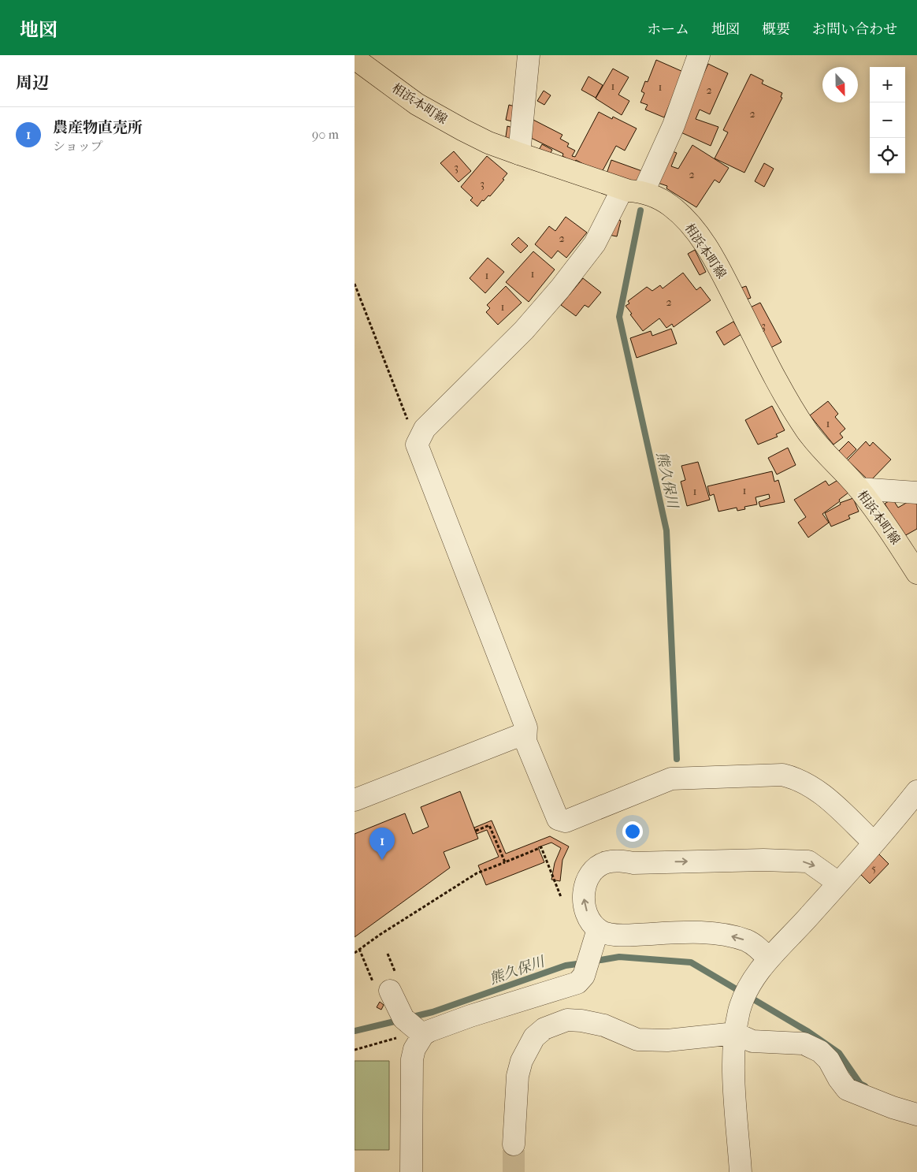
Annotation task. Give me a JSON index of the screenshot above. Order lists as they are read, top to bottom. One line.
{"streets":{"main road":["相浜本町線"]},"water":["熊久保川"],"house_numbers":["1","1","2","2","3","2","3","2","1","1","2","1","3","1","1","1","5"],"north":"bottom","page":{"header":"地図","nav":["ホーム","地図","概要","お問い合わせ"],"heading":"周辺","map_buttons":["+","−"],"list":[{"mark":"1","name":"農産物直売所","note":"ショップ","value":"90 m"}],"pins":"1"}}
